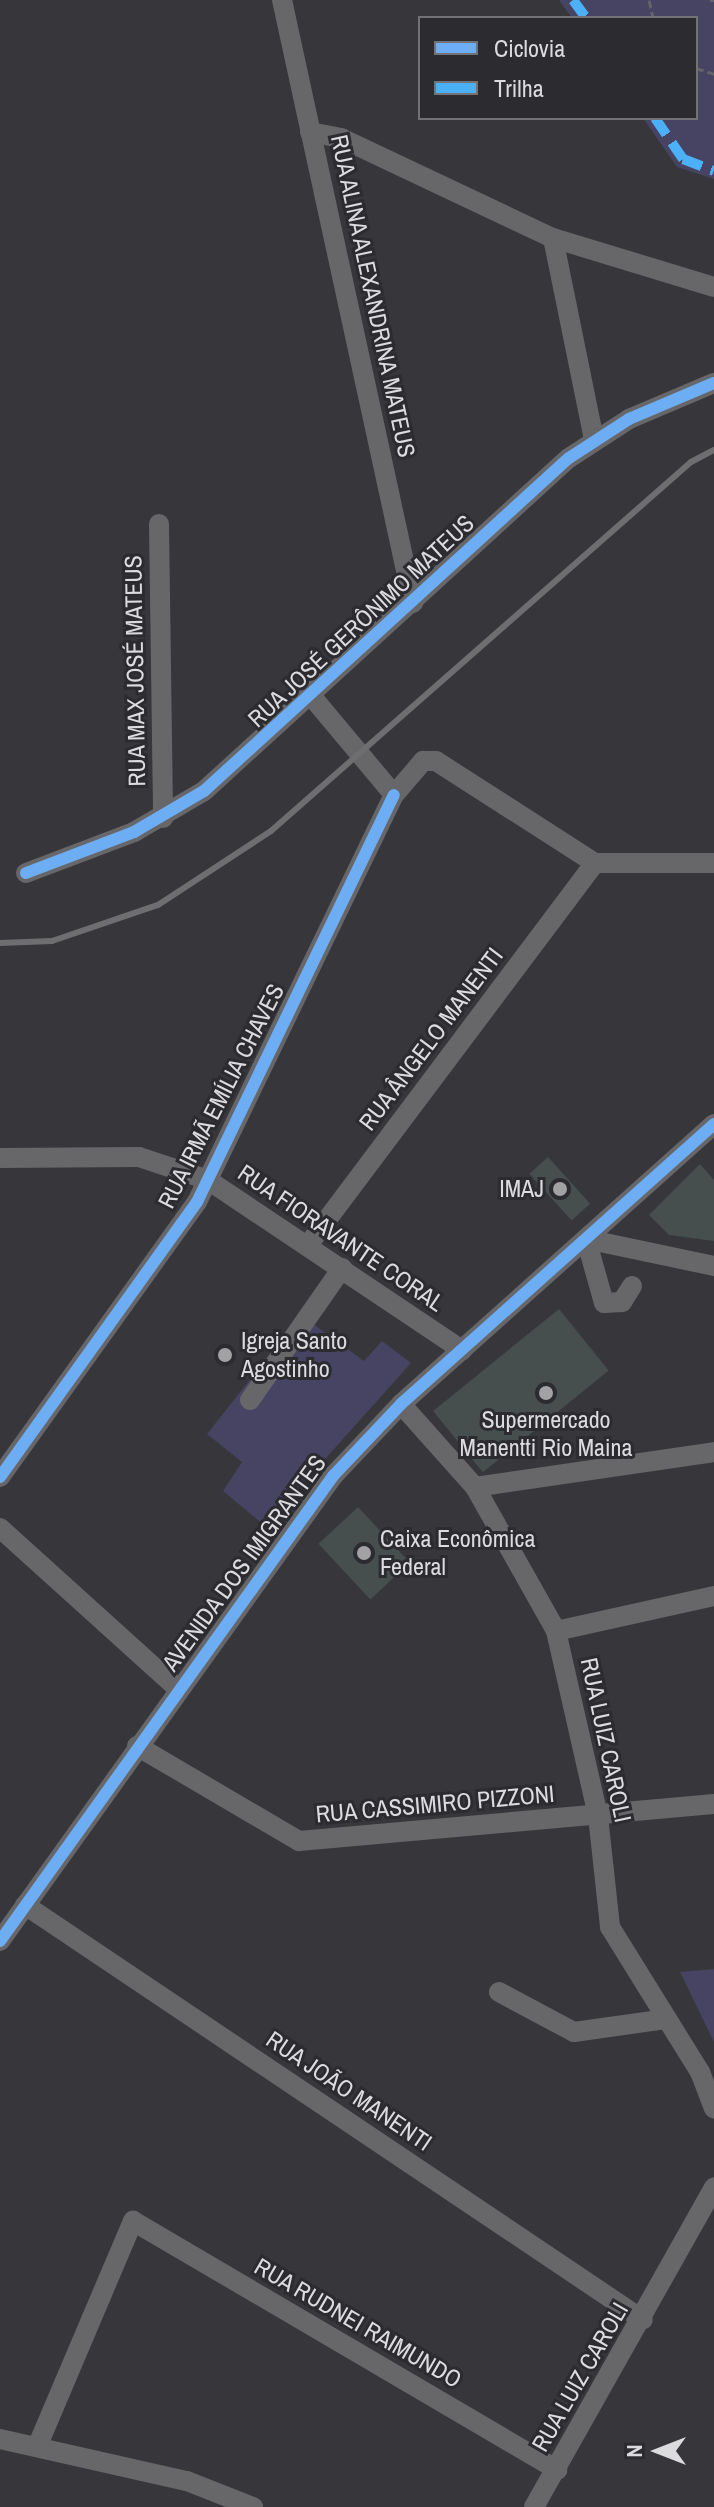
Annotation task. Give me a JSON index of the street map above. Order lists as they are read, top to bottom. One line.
{"streets":{"street":["RUA ALINA ALEXANDRINA MATEUS","RUA JOSÉ GERÔNIMO MATEUS","RUA MAX JOSÉ MATEUS","RUA ÂNGELO MANENTI","RUA IRMÃ EMÍLIA CHAVES","RUA FIORAVANTE CORAL","AVENIDA DOS IMIGRANTES","RUA LUIZ CAROLI","RUA CASSIMIRO PIZZONI","RUA JOÃO MANENTI","RUA RUDNEI RAIMUNDO"]},"crossings":[["RUA ALINA ALEXANDRINA MATEUS","RUA JOSÉ GERÔNIMO MATEUS"],["RUA JOSÉ GERÔNIMO MATEUS","RUA MAX JOSÉ MATEUS"],["RUA ÂNGELO MANENTI","RUA IRMÃ EMÍLIA CHAVES"],["RUA ÂNGELO MANENTI","RUA FIORAVANTE CORAL"],["RUA IRMÃ EMÍLIA CHAVES","RUA FIORAVANTE CORAL"],["RUA FIORAVANTE CORAL","AVENIDA DOS IMIGRANTES"],["AVENIDA DOS IMIGRANTES","RUA LUIZ CAROLI"],["AVENIDA DOS IMIGRANTES","RUA CASSIMIRO PIZZONI"],["AVENIDA DOS IMIGRANTES","RUA JOÃO MANENTI"],["RUA LUIZ CAROLI","RUA CASSIMIRO PIZZONI"],["RUA LUIZ CAROLI","RUA JOÃO MANENTI"],["RUA LUIZ CAROLI","RUA RUDNEI RAIMUNDO"]],"places":["IMAJ","Igreja Santo Agostinho","Supermercado Manentti Rio Maina","Caixa Econômica Federal"],"legend":["Ciclovia","Trilha"],"north":"left"}
